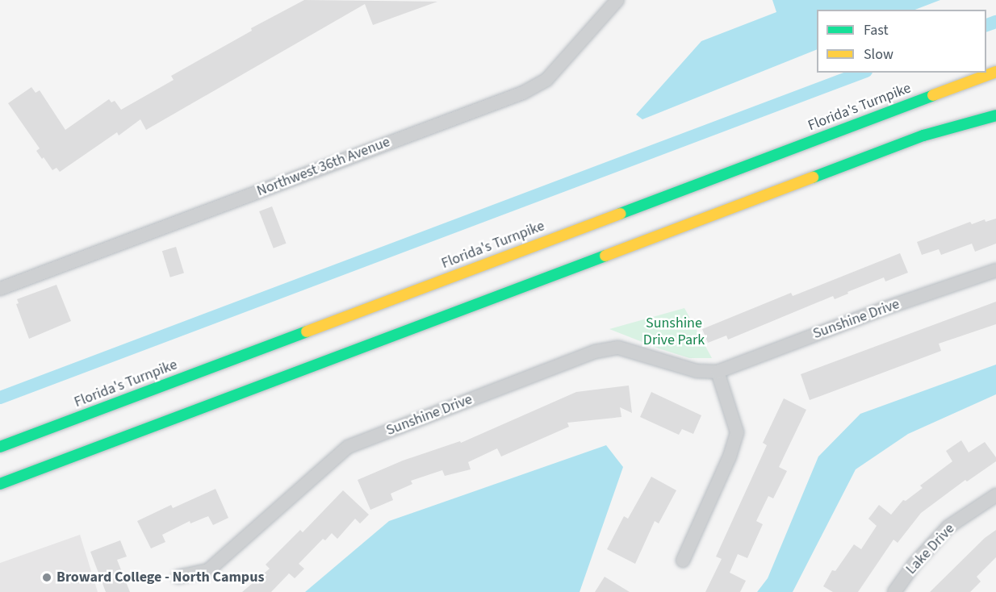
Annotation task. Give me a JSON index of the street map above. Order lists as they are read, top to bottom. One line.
{"streets":{"highway":["Florida's Turnpike"],"street":["Northwest 36th Avenue","Sunshine Drive","Lake Drive"]},"parks":["Sunshine Drive Park"],"places":["Broward College - North Campus"],"legend":["Fast","Slow"]}
